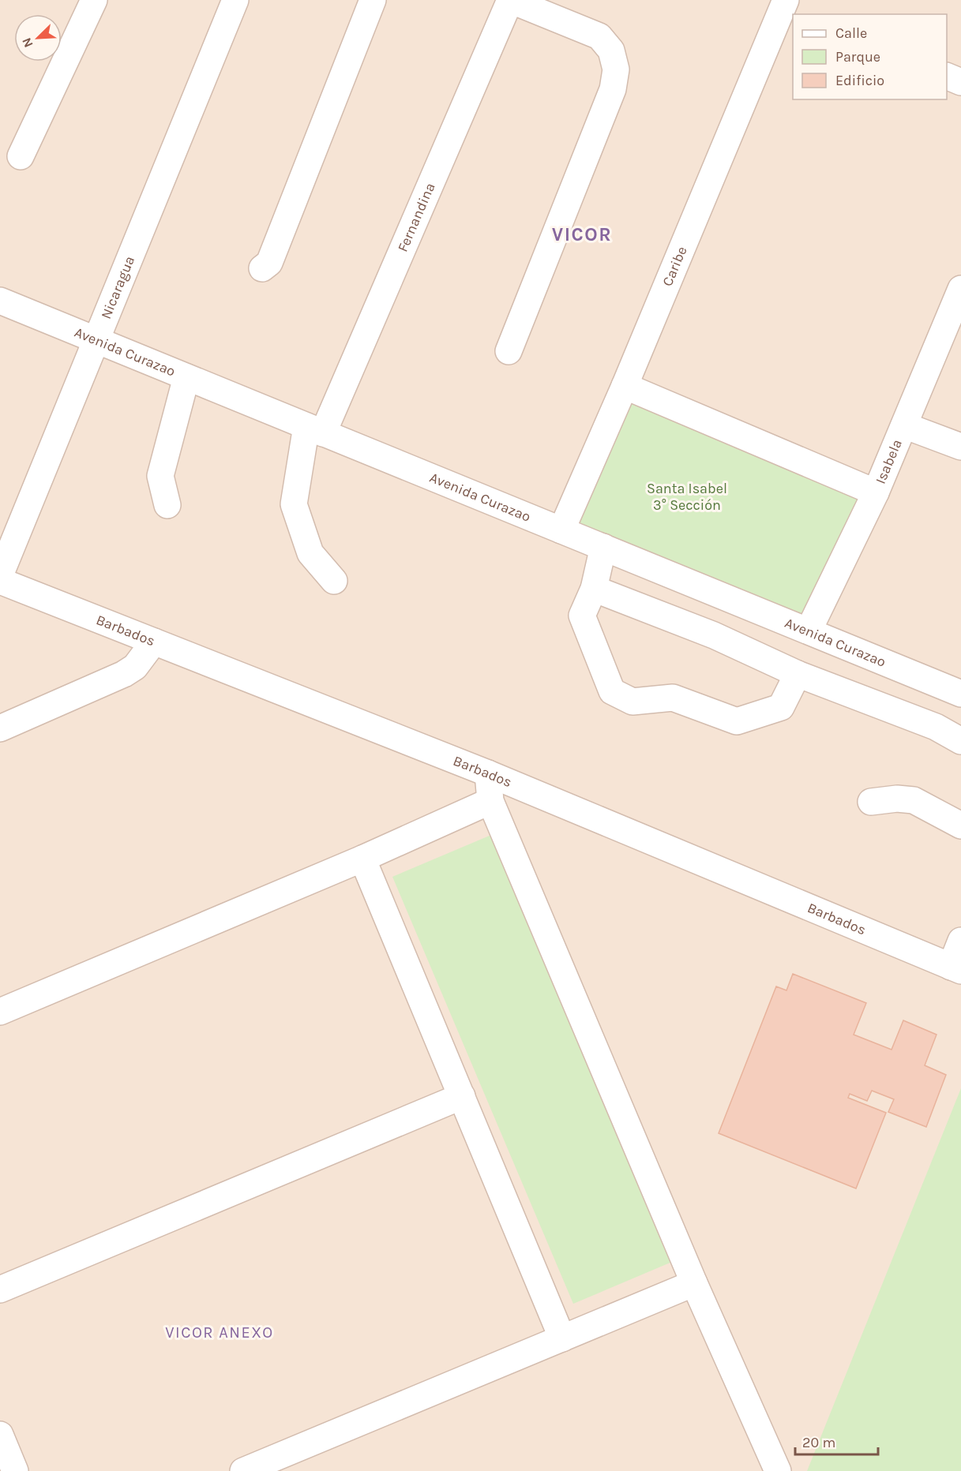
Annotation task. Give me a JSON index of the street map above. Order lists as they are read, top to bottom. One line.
{"streets":{"street":["Fernandina","Caribe","Nicaragua","Avenida Curazao","Isabela","Barbados"]},"crossings":[["Fernandina","Avenida Curazao"],["Caribe","Avenida Curazao"],["Nicaragua","Avenida Curazao"],["Avenida Curazao","Isabela"]],"districts":["VICOR","VICOR ANEXO"],"parks":["Santa Isabel 3° Sección"],"legend":["Calle","Parque","Edificio"],"scale_bar":"20 m","north":"bottom left"}
